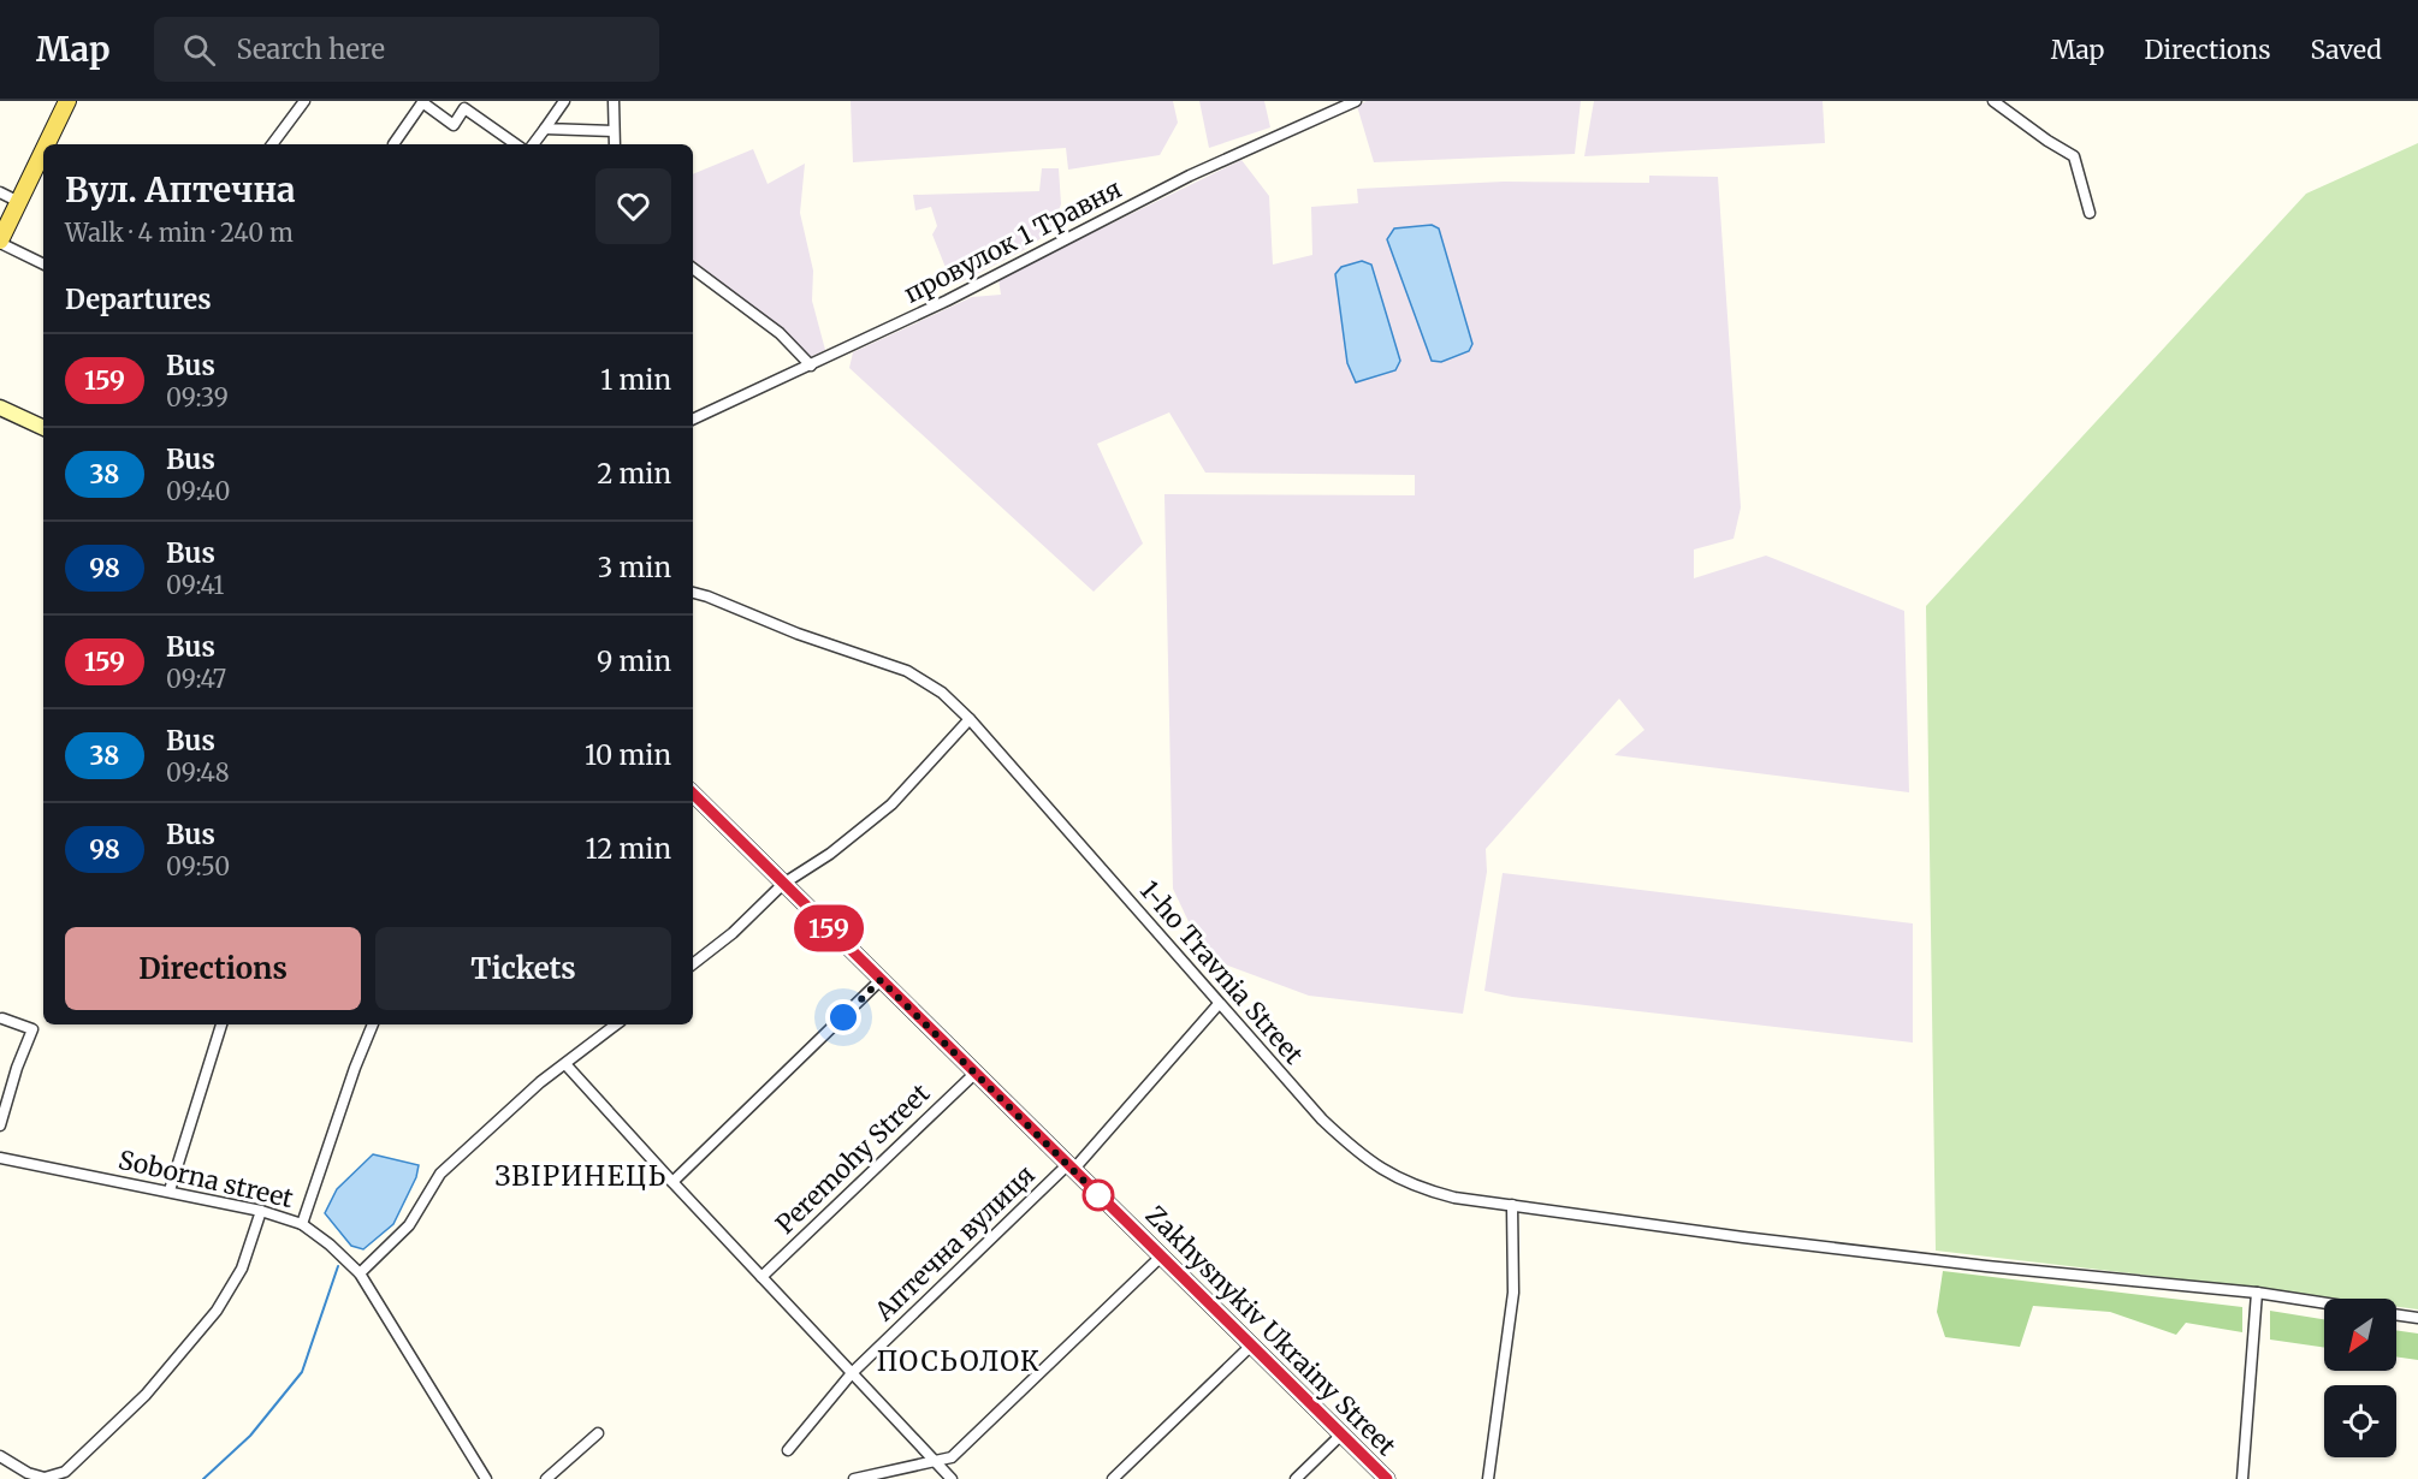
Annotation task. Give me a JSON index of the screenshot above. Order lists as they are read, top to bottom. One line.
{"streets":{"street":["провулок 1 Травня","1-ho Travnia Street","Peremohy Street","Soborna street","Аптечна вулиця","Zakhysnykiv Ukrainy Street"]},"crossings":[["1-ho Travnia Street","Аптечна вулиця"],["Peremohy Street","Zakhysnykiv Ukrainy Street"],["Аптечна вулиця","Zakhysnykiv Ukrainy Street"]],"districts":["ЗВІРИНЕЦЬ","ПОСЬОЛОК"],"lines":["bus line 159"],"north":"bottom left","page":{"header":"Map","search":"Search here","nav":["Map","Directions","Saved"],"on_map":"159","heading":[["Вул. Аптечна","Walk · 4 min · 240 m"],"Departures"],"list":[{"mark":"159","name":"Bus","note":"09:39","value":"1 min"},{"mark":"38","name":"Bus","note":"09:40","value":"2 min"},{"mark":"98","name":"Bus","note":"09:41","value":"3 min"},{"mark":"159","name":"Bus","note":"09:47","value":"9 min"},{"mark":"38","name":"Bus","note":"09:48","value":"10 min"},{"mark":"98","name":"Bus","note":"09:50","value":"12 min"}],"buttons":["Directions","Tickets"]}}
